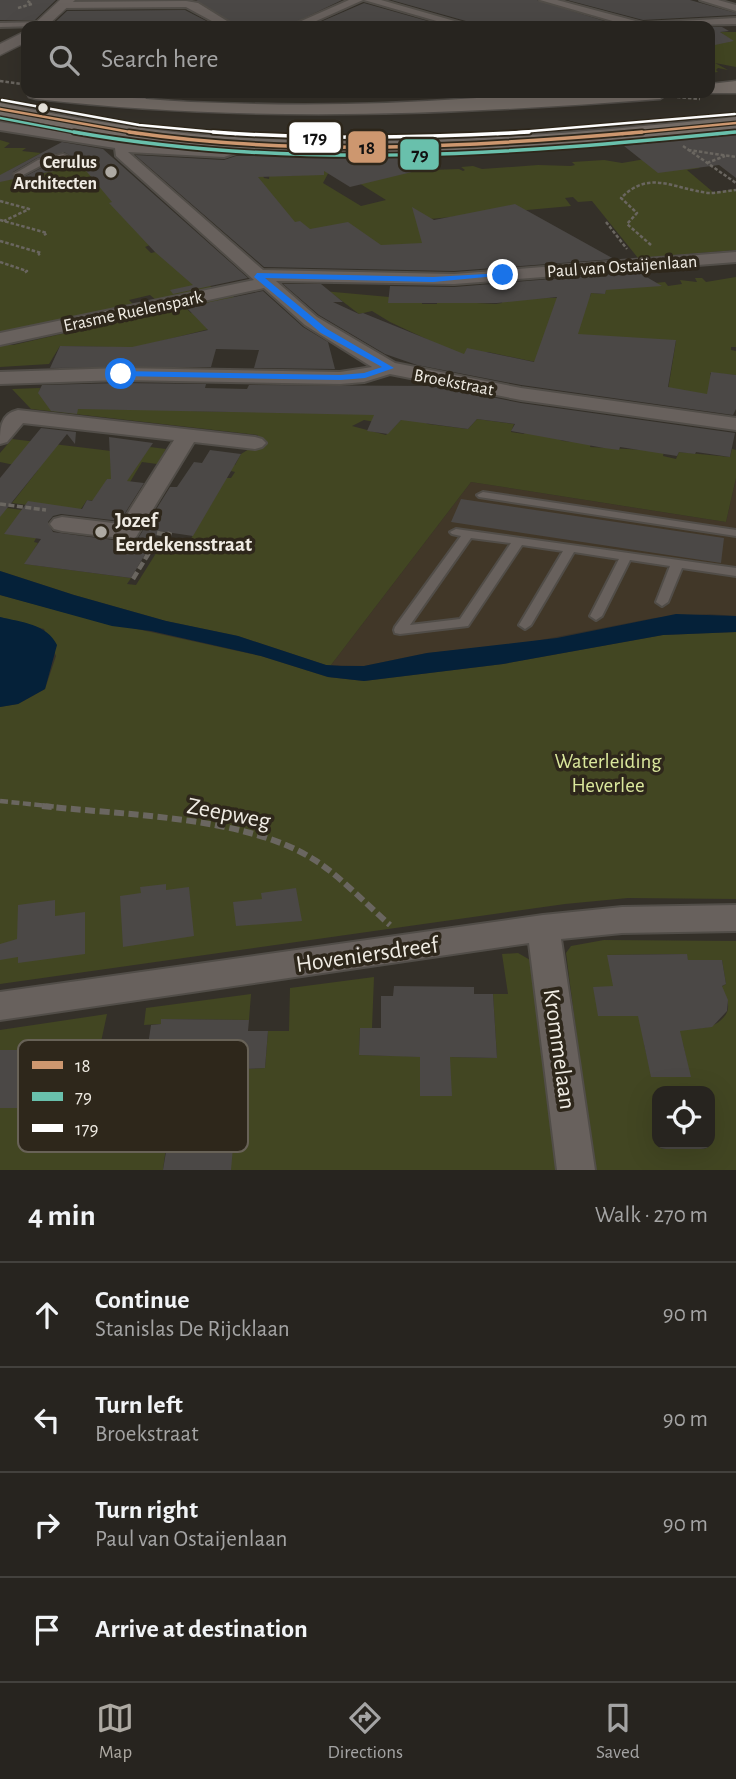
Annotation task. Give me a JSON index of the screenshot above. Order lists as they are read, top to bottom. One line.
{"streets":{"street":["Paul van Ostaijenlaan","Erasme Ruelenspark","Broekstraat","Hoveniersdreef","Krommelaan"],"path":["Zeepweg"]},"crossings":[["Paul van Ostaijenlaan","Erasme Ruelenspark"],["Paul van Ostaijenlaan","Broekstraat"],["Erasme Ruelenspark","Broekstraat"],["Zeepweg","Hoveniersdreef"],["Hoveniersdreef","Krommelaan"]],"parks":["Waterleiding Heverlee"],"places":["Cerulus Architecten","Jozef Eerdekensstraat"],"lines":["transit line 179","transit line 18","transit line 79"],"legend":["18","79","179"],"page":{"search":"Search here","heading":["4 min","Walk · 270 m"],"list":[["Continue","Stanislas De Rijcklaan","90 m"],["Turn left","Broekstraat","90 m"],["Turn right","Paul van Ostaijenlaan","90 m"],"Arrive at destination"],"nav":["Map","Directions","Saved"]}}
